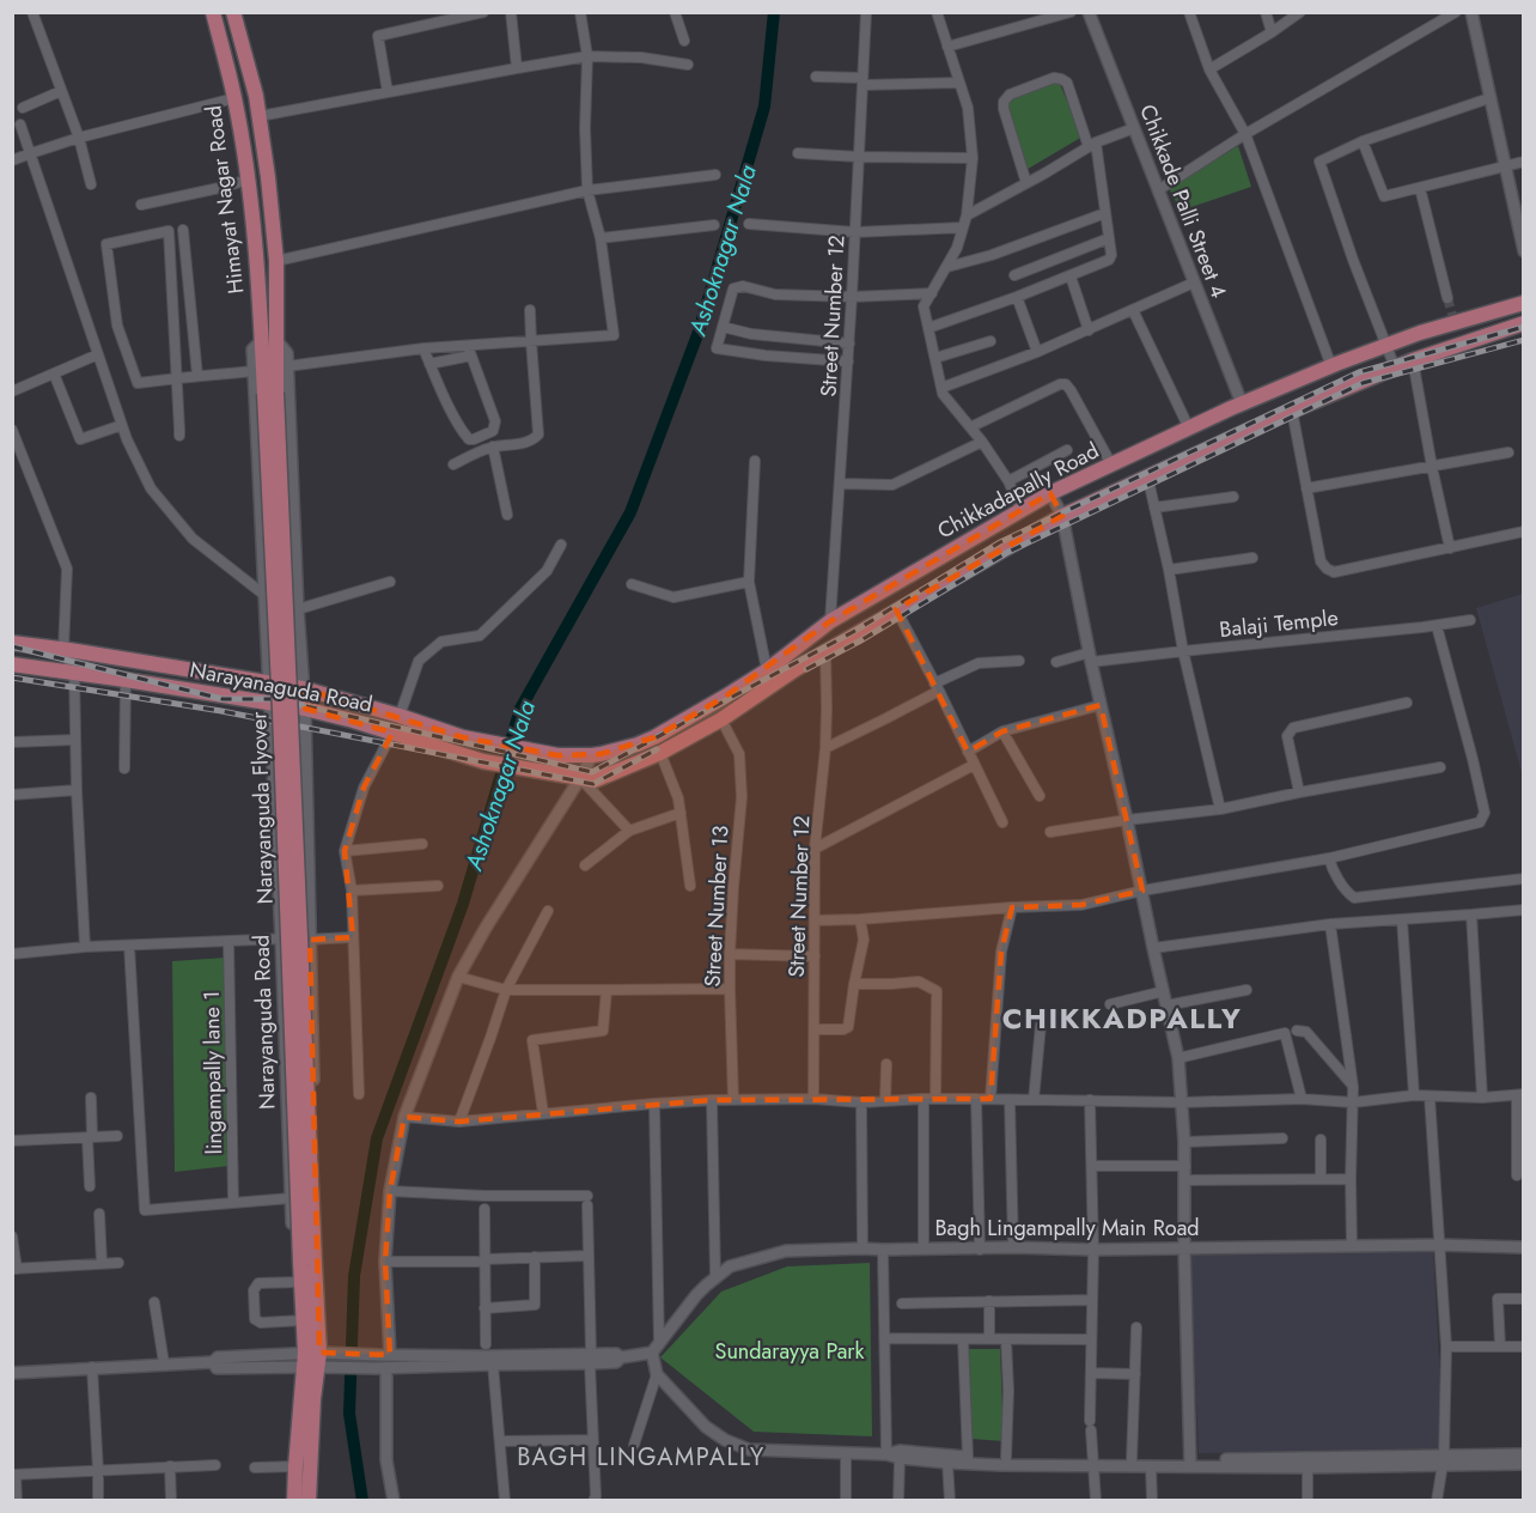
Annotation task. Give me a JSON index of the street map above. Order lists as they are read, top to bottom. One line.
{"streets":{"main road":["Himayat Nagar Road","Chikkadapally Road","Narayanaguda Road","Narayanguda Flyover"],"street":["Chikkade Palli Street 4","Street Number 12","Balaji Temple","Street Number 13","Narayanguda Road","lingampally lane 1","Bagh Lingampally Main Road"]},"crossings":[["Himayat Nagar Road","Narayanguda Flyover"],["Himayat Nagar Road","Narayanguda Road"],["Chikkade Palli Street 4","Chikkadapally Road"],["Street Number 12","Chikkadapally Road"],["Chikkadapally Road","Narayanaguda Road"],["Chikkadapally Road","Street Number 13"],["Narayanaguda Road","Narayanguda Road"],["Narayanguda Flyover","Narayanguda Road"]],"districts":["CHIKKADPALLY","BAGH LINGAMPALLY"],"water":["Ashoknagar Nala"],"parks":["Sundarayya Park"]}
